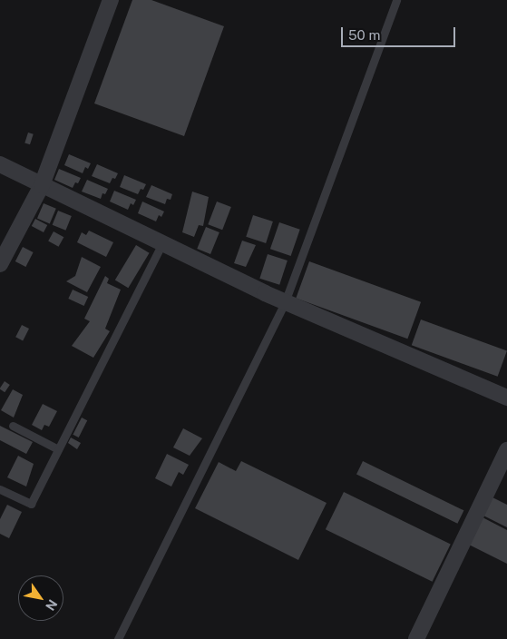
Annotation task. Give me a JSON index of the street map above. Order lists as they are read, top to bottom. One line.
{"scale_bar":"50 m","north":"bottom right"}
